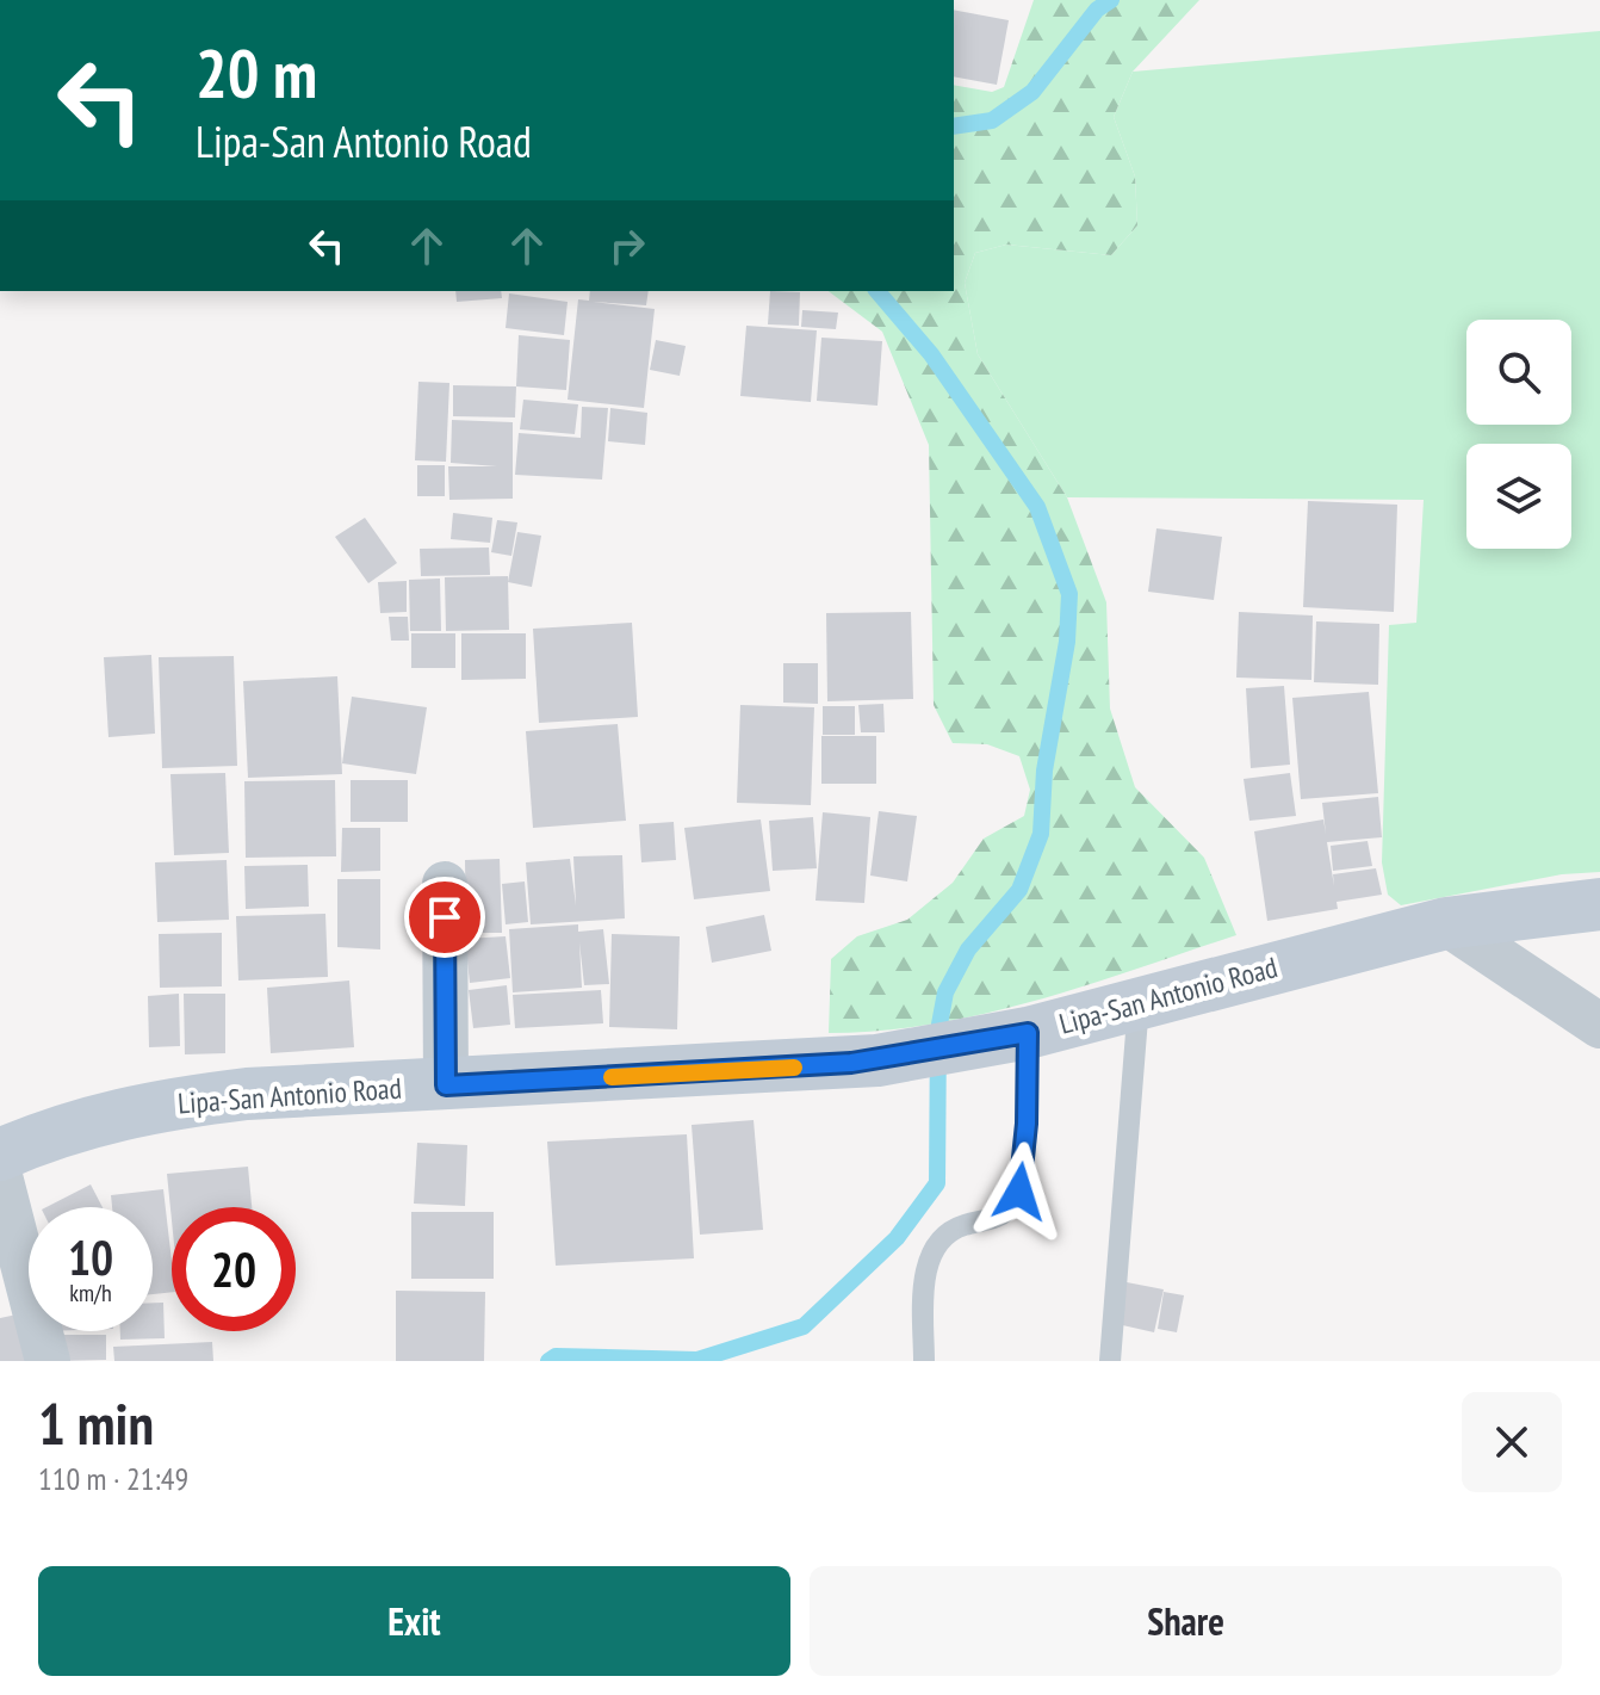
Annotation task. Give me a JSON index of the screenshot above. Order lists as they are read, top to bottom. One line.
{"streets":{"main road":["Lipa-San Antonio Road"]},"page":{"turn":["20 m","Lipa-San Antonio Road"],"speed":"10 km/h","limit":"20","heading":["1 min","110 m · 21:49"],"buttons":["Exit","Share"]}}
